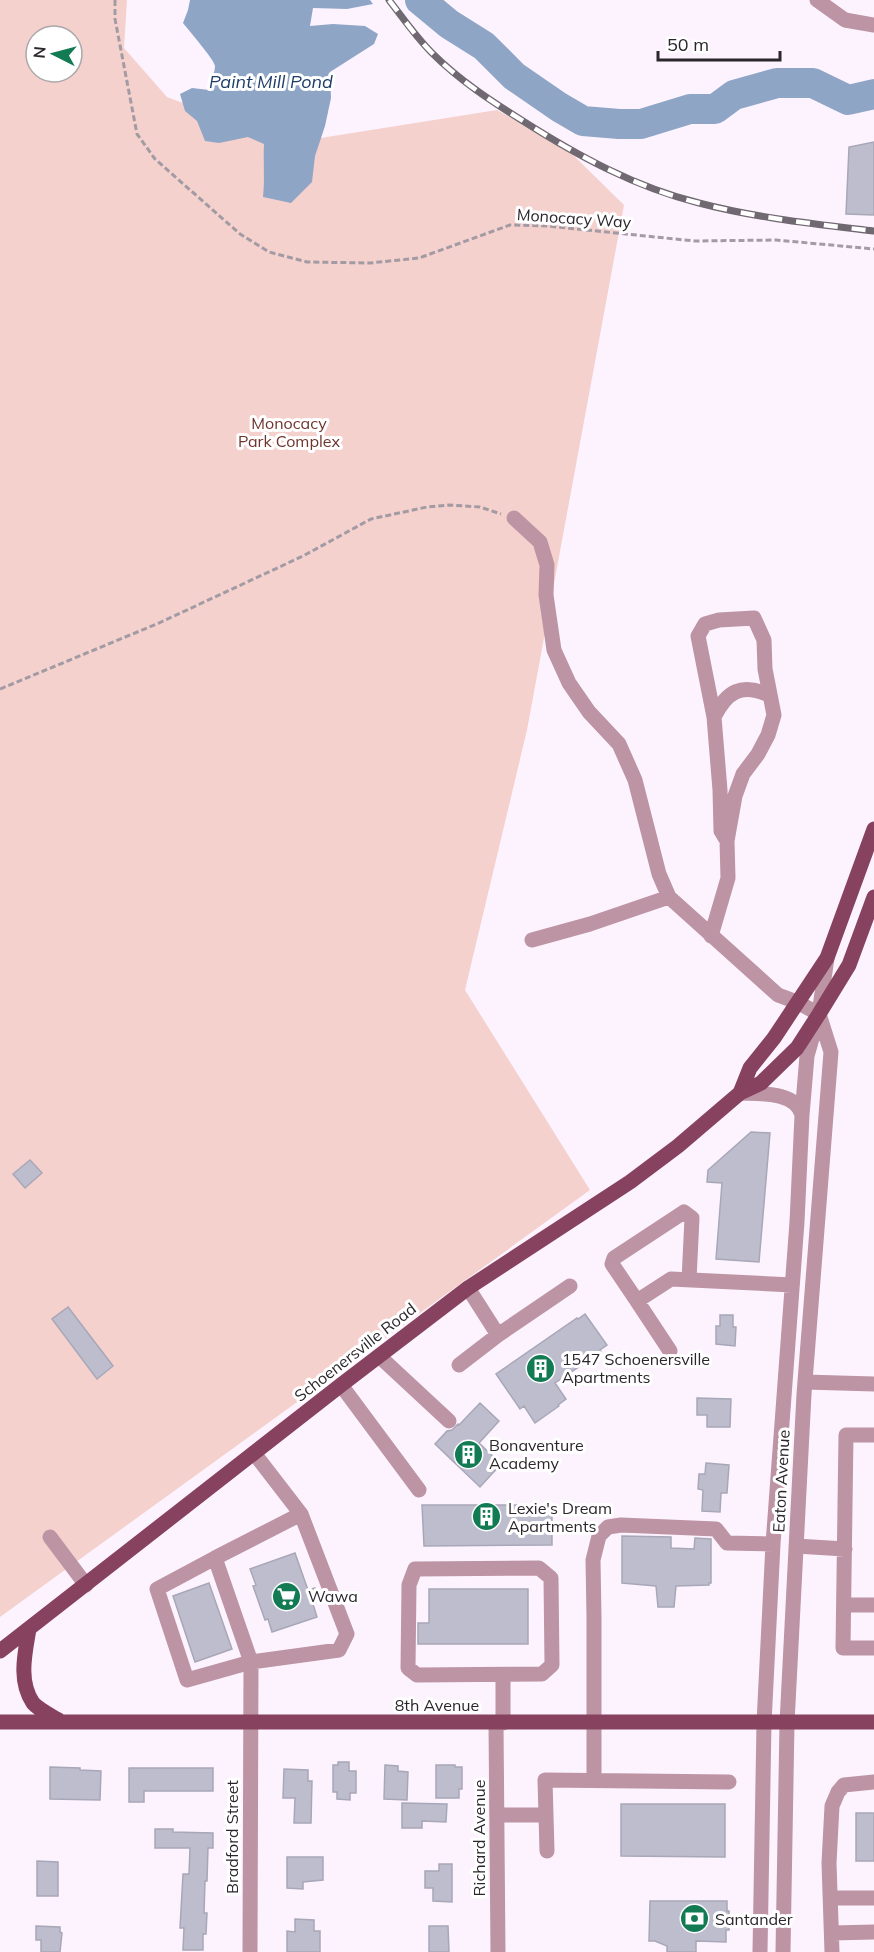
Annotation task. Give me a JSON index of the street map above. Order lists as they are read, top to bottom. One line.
{"streets":{"main road":["Schoenersville Road","8th Avenue"],"street":["Eaton Avenue","Bradford Street","Richard Avenue"],"path":["Monocacy Way"]},"crossings":[["Schoenersville Road","Eaton Avenue"],["Eaton Avenue","8th Avenue"],["8th Avenue","Bradford Street"],["8th Avenue","Richard Avenue"]],"water":["Paint Mill Pond"],"parks":["Monocacy Park Complex"],"places":{"building":["1547 Schoenersville Apartments","Bonaventure Academy","Lexie's Dream Apartments"],"supermarket":["Wawa"],"bank":["Santander"]},"scale_bar":"50 m","north":"left"}
